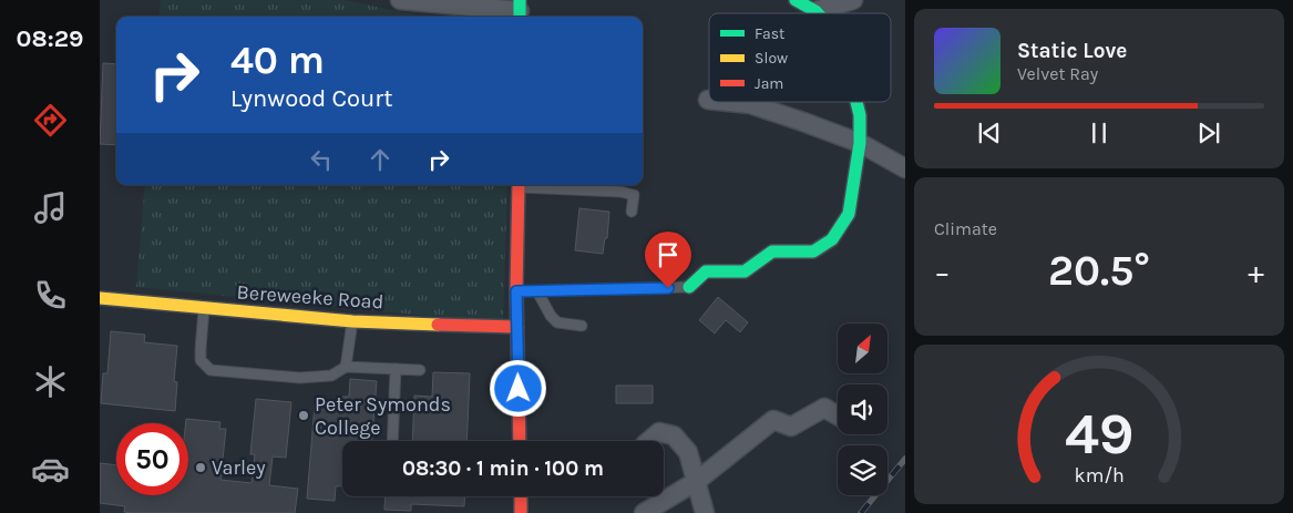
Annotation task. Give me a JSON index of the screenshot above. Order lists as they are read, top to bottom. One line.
{"streets":{"main road":["Bereweeke Road"]},"places":["Peter Symonds College","Varley"],"legend":["Fast","Slow","Jam"],"north":"top right","page":{"tabs":"08:29","turn":["40 m","Lynwood Court"],"song":["Static Love","Velvet Ray"],"tile":"Climate","heat":["−","20.5°","+"],"limit":"50","trip":"08:30 · 1 min · 100 m","gauge":["49","km/h"]}}
